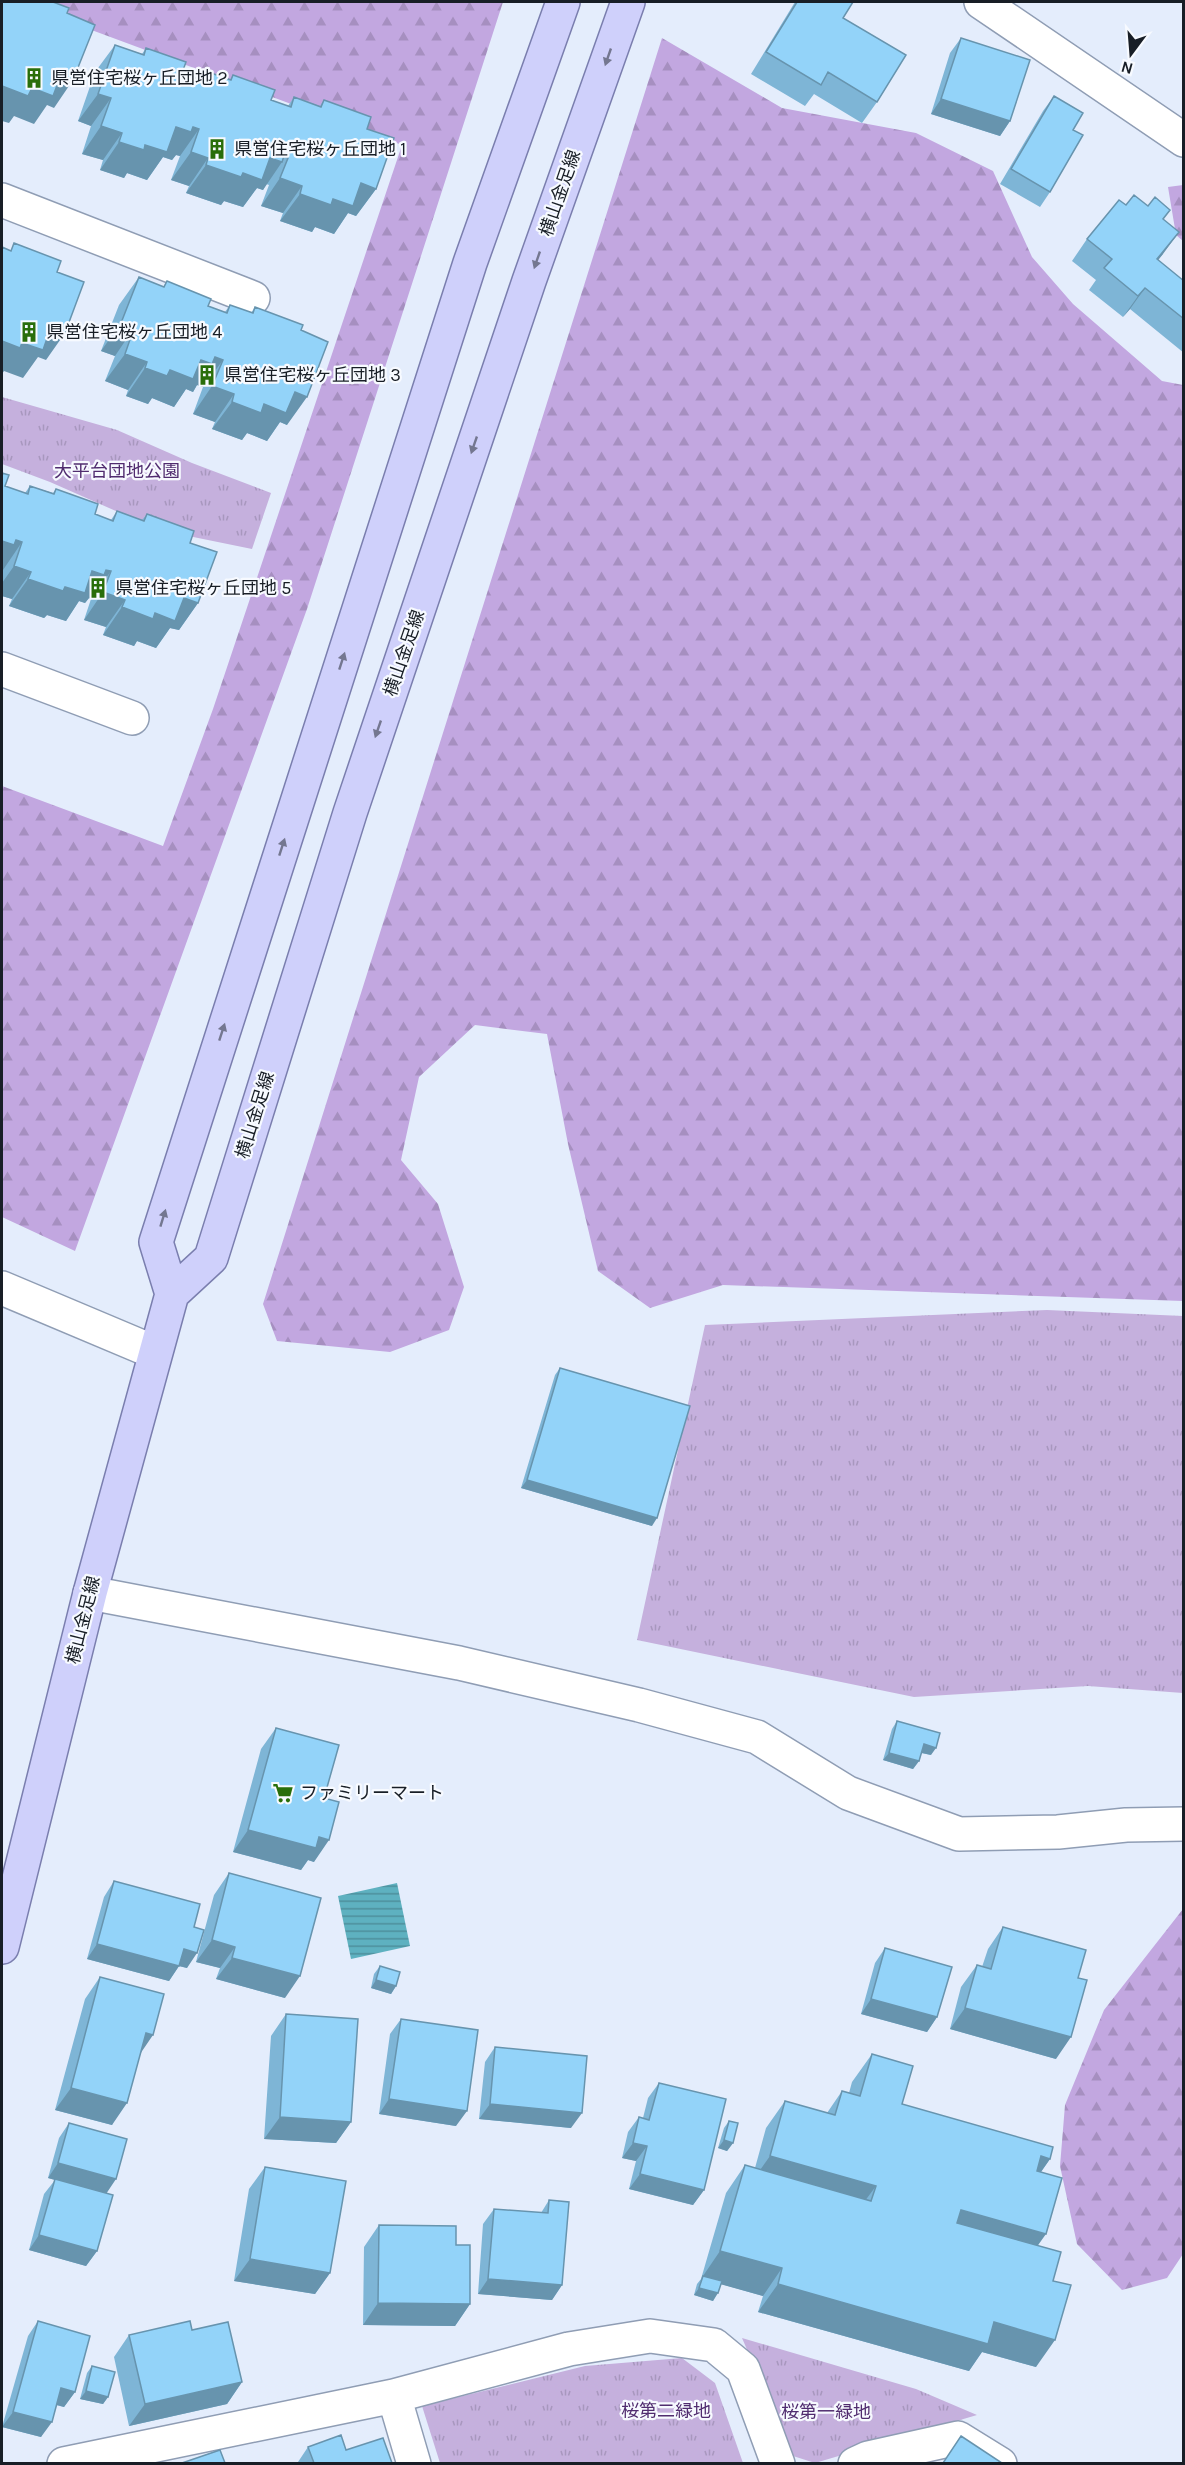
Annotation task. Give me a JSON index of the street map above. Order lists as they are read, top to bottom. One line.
{"streets":{"main road":["横山金足線"]},"parks":["大平台団地公園","桜第二緑地","桜第一緑地"],"places":{"building":["県営住宅桜ヶ丘団地 2","県営住宅桜ヶ丘団地 1","県営住宅桜ヶ丘団地 4","県営住宅桜ヶ丘団地 3","県営住宅桜ヶ丘団地 5"],"supermarket":["ファミリーマート"]},"north":"bottom"}
